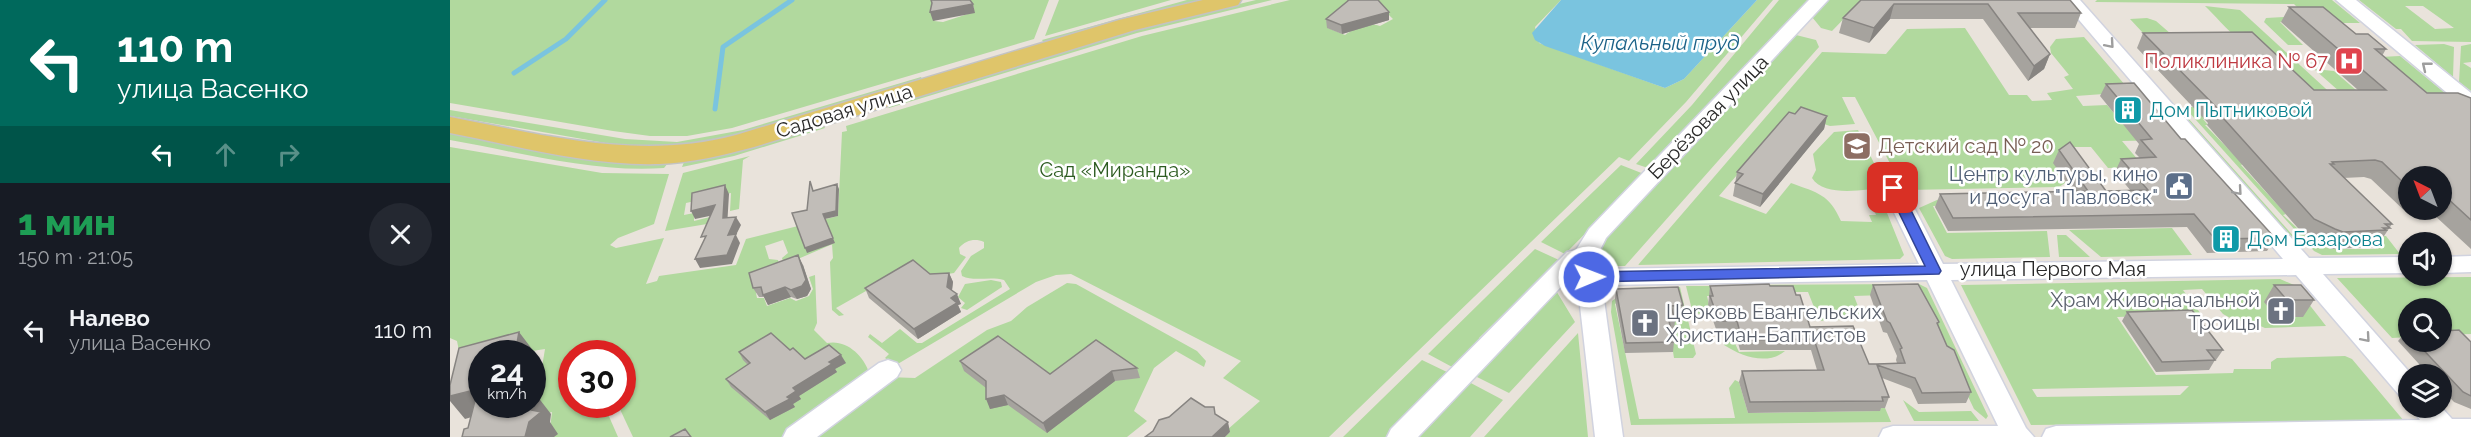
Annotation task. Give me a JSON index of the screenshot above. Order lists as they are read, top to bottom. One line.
{"streets":{"main road":["Садовая улица"],"street":["Берёзовая улица","улица Первого Мая"]},"crossings":[["Берёзовая улица","улица Первого Мая"]],"water":["Купальный пруд"],"parks":["Сад «Миранда»"],"places":{"hospital":["Поликлиника № 67"],"building":["Дом Пытниковой","Дом Базарова"],"school or university":["Детский сад № 20"],"public building":["Центр культуры, кино и досуга \"Павловск\""],"church":["Храм Живоначальной Троицы","Церковь Евангельских Христиан-Баптистов"]},"north":"top left","page":{"turn":["110 m","улица Васенко"],"heading":["1 мин","150 m · 21:05"],"list":[{"name":"Налево","note":"улица Васенко","value":"110 m"}],"speed":"24 km/h","limit":"30"}}
